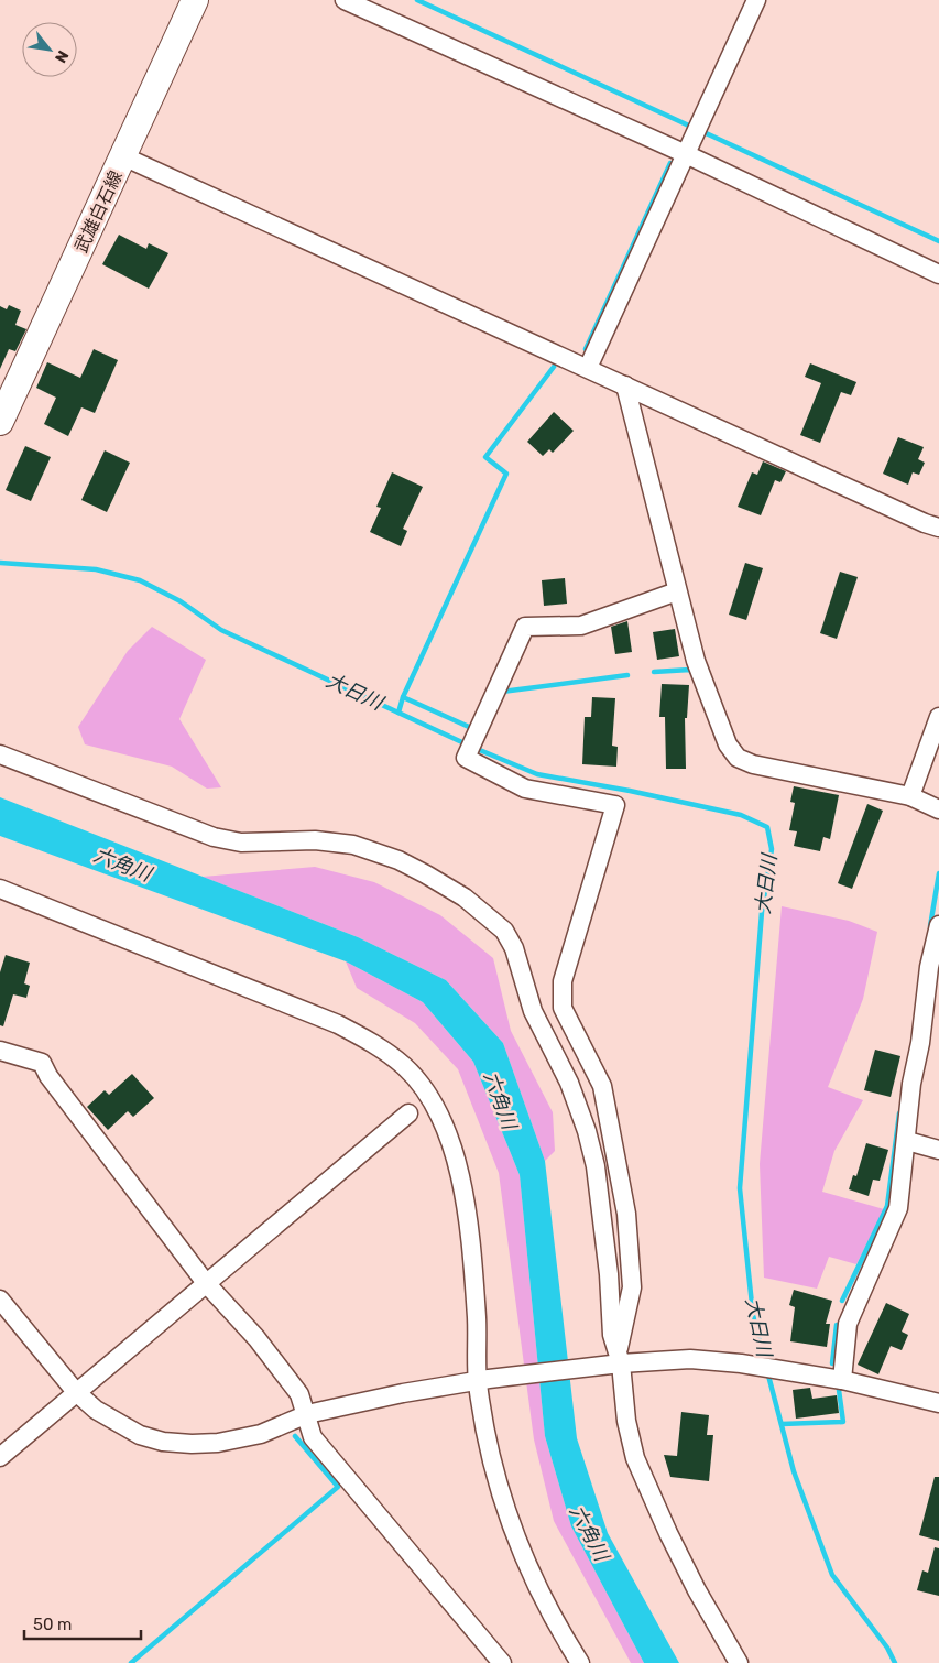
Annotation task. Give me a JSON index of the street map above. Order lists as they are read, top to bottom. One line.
{"streets":{"main road":["武雄白石線"]},"water":["大日川","六角川"],"scale_bar":"50 m","north":"bottom right"}
